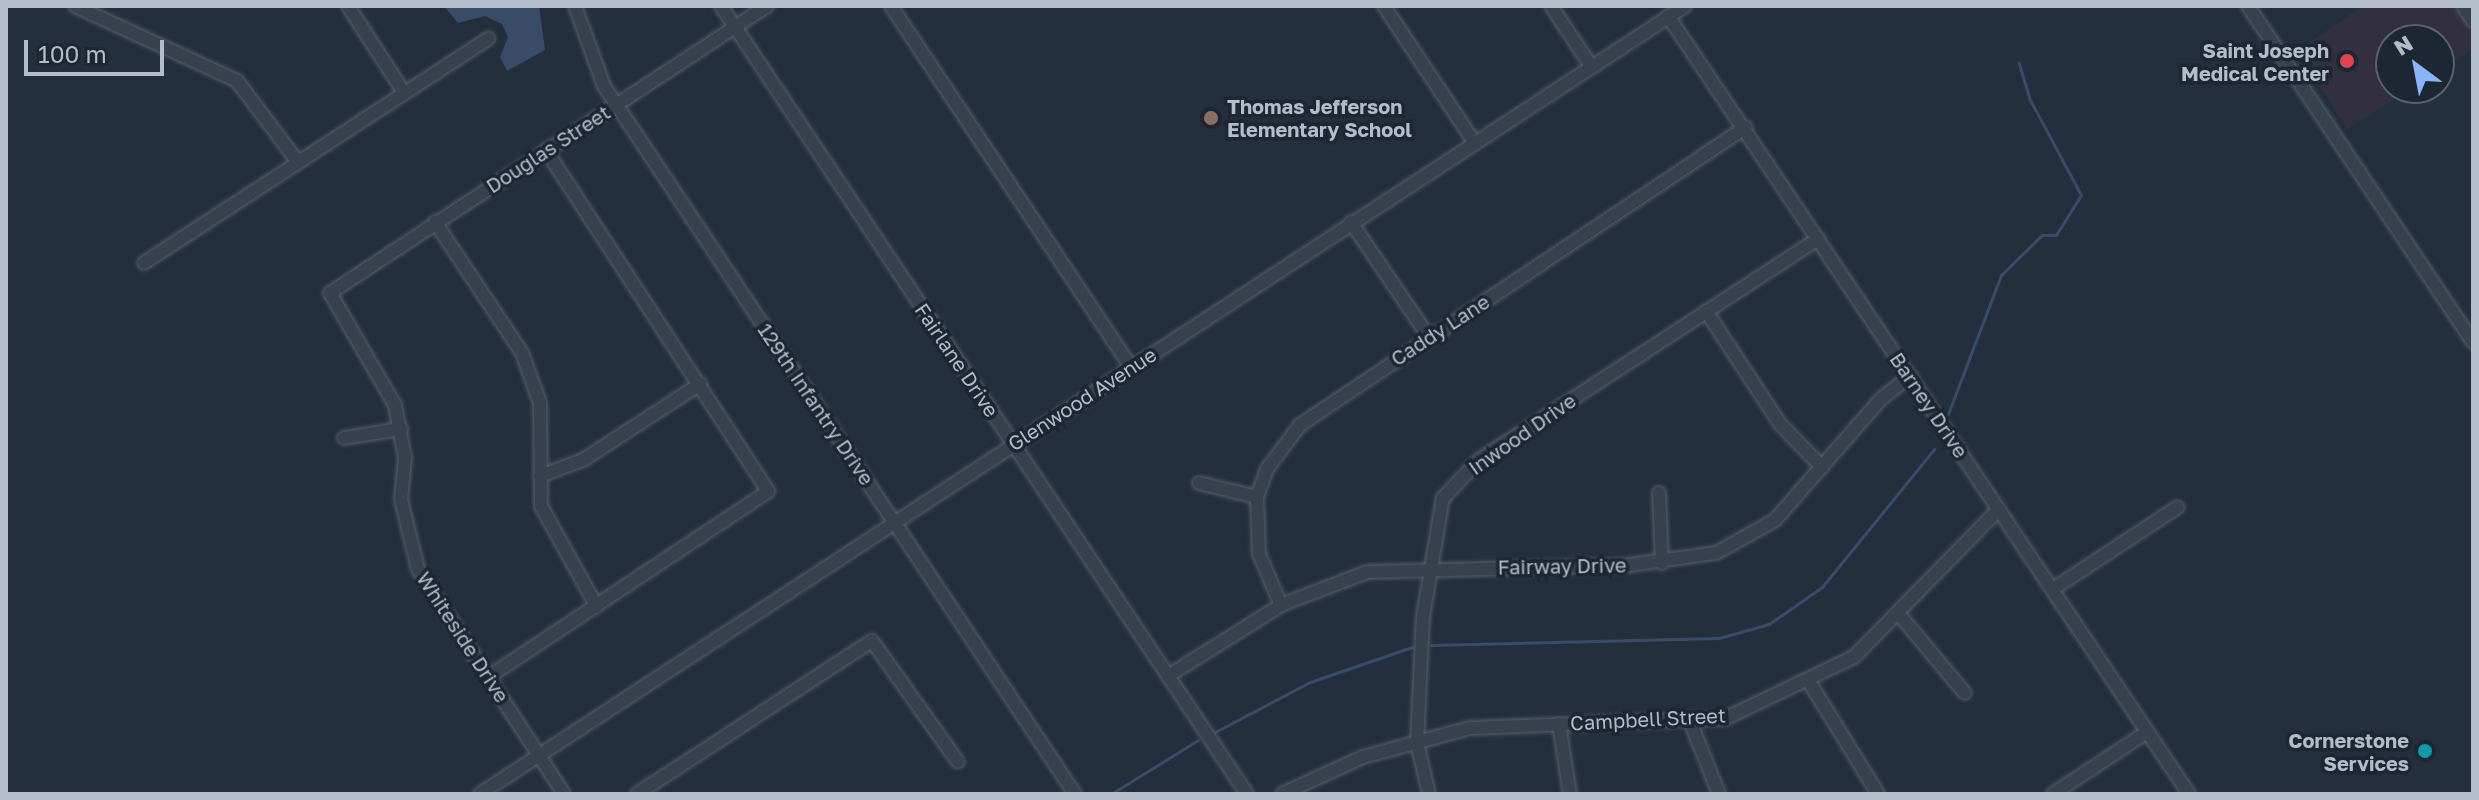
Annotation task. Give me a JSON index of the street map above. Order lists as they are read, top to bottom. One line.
{"streets":{"street":["Douglas Street","Caddy Lane","Fairlane Drive","Glenwood Avenue","129th Infantry Drive","Barney Drive","Inwood Drive","Fairway Drive","Whiteside Drive","Campbell Street"]},"crossings":[["Douglas Street","Fairlane Drive"],["Douglas Street","129th Infantry Drive"],["Douglas Street","Whiteside Drive"],["Caddy Lane","Barney Drive"],["Caddy Lane","Fairway Drive"],["Fairlane Drive","Glenwood Avenue"],["Fairlane Drive","Fairway Drive"],["Glenwood Avenue","129th Infantry Drive"],["Glenwood Avenue","Barney Drive"],["Glenwood Avenue","Whiteside Drive"],["Barney Drive","Inwood Drive"],["Barney Drive","Fairway Drive"],["Barney Drive","Campbell Street"],["Inwood Drive","Fairway Drive"],["Inwood Drive","Campbell Street"]],"places":["Saint Joseph Medical Center","Thomas Jefferson Elementary School","Cornerstone Services"],"scale_bar":"100 m","north":"top left"}
